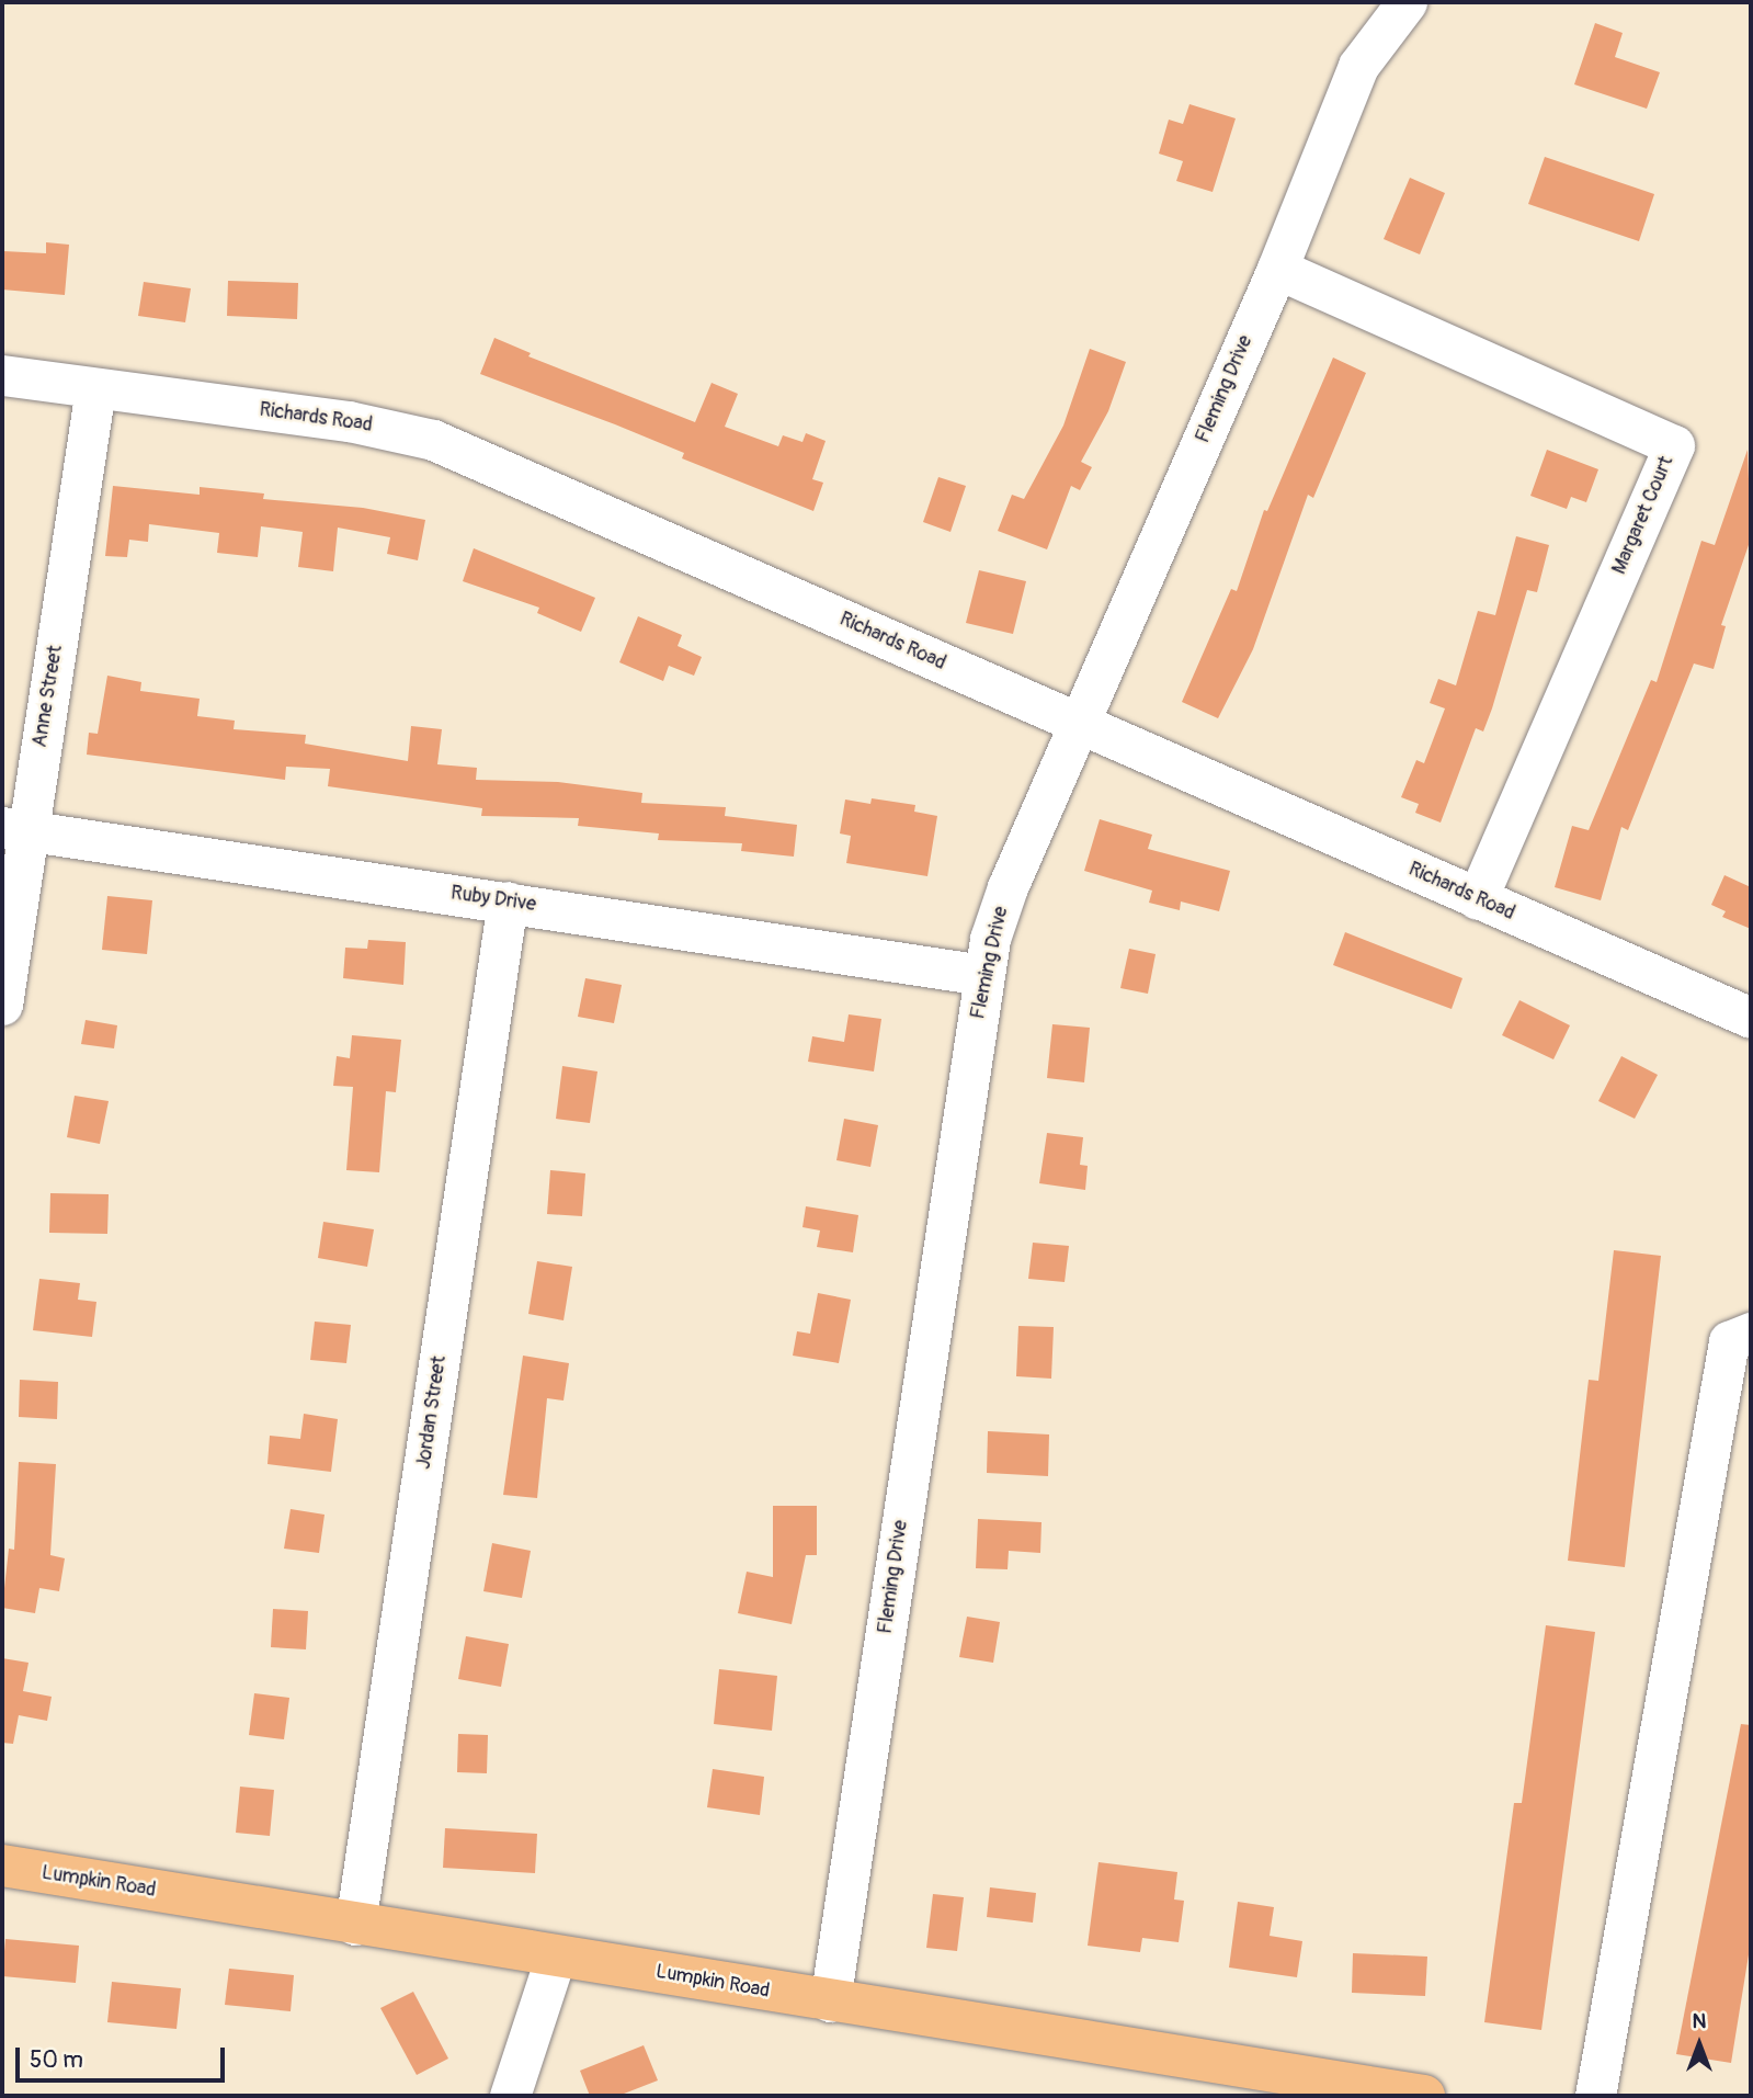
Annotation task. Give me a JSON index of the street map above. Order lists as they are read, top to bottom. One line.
{"streets":{"main road":["Lumpkin Road"],"street":["Fleming Drive","Richards Road","Margaret Court","Anne Street","Ruby Drive","Jordan Street"]},"crossings":[["Fleming Drive","Richards Road"],["Fleming Drive","Margaret Court"],["Fleming Drive","Ruby Drive"],["Fleming Drive","Lumpkin Road"],["Richards Road","Margaret Court"],["Richards Road","Anne Street"],["Anne Street","Ruby Drive"],["Ruby Drive","Jordan Street"],["Jordan Street","Lumpkin Road"]],"scale_bar":"50 m","north":"top"}
